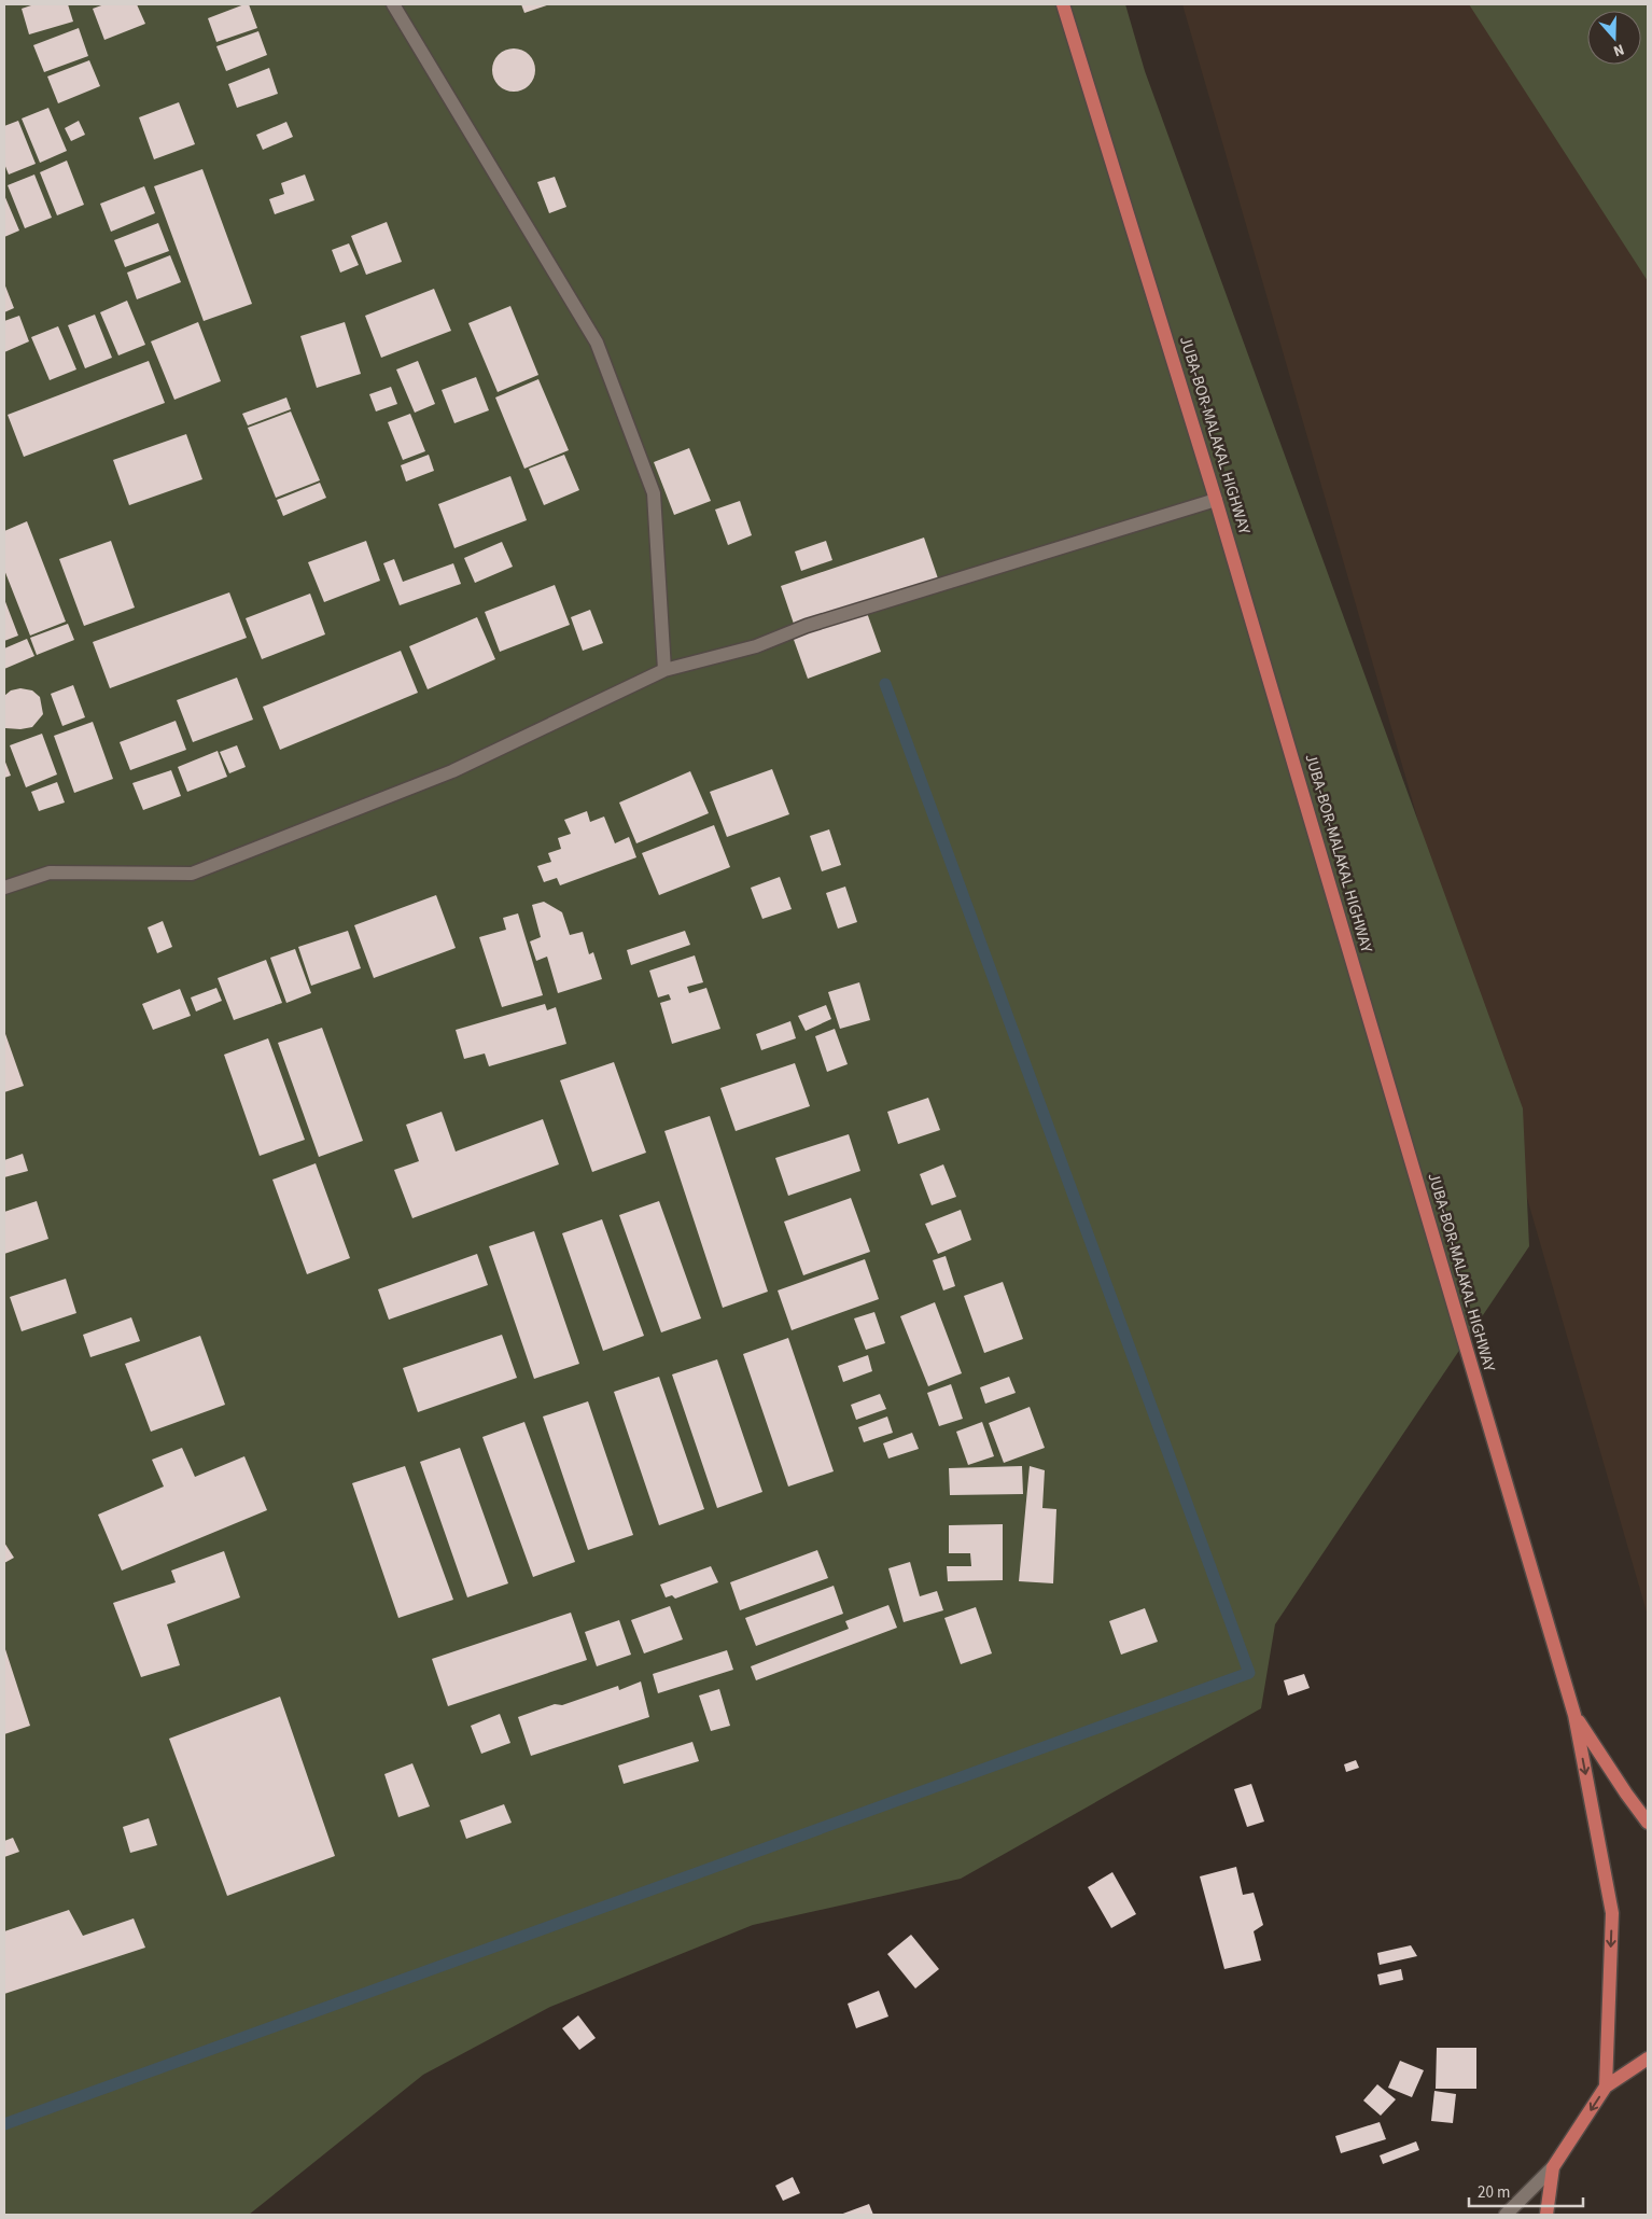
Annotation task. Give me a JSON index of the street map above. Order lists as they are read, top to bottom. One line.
{"streets":{"main road":["JUBA-BOR-MALAKAL HIGHWAY"]},"scale_bar":"20 m","north":"bottom"}
